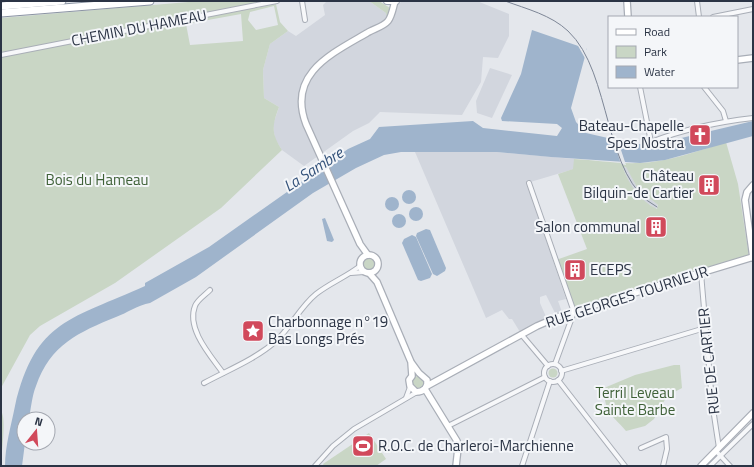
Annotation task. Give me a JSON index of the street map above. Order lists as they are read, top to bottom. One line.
{"streets":{"street":["CHEMIN DU HAMEAU","RUE GEORGES TOURNEUR","RUE DE CARTIER"]},"crossings":[["RUE GEORGES TOURNEUR","RUE DE CARTIER"]],"water":["La Sambre"],"parks":["Bois du Hameau","Terril Leveau Sainte Barbe"],"places":{"church":["Bateau-Chapelle Spes Nostra"],"building":["Château Bilquin-de Cartier","Salon communal","ECEPS"],"place":["Charbonnage n°19 Bas Longs Prés"],"sports":["R.O.C. de Charleroi-Marchienne"]},"legend":["Road","Park","Water"],"north":"top"}
